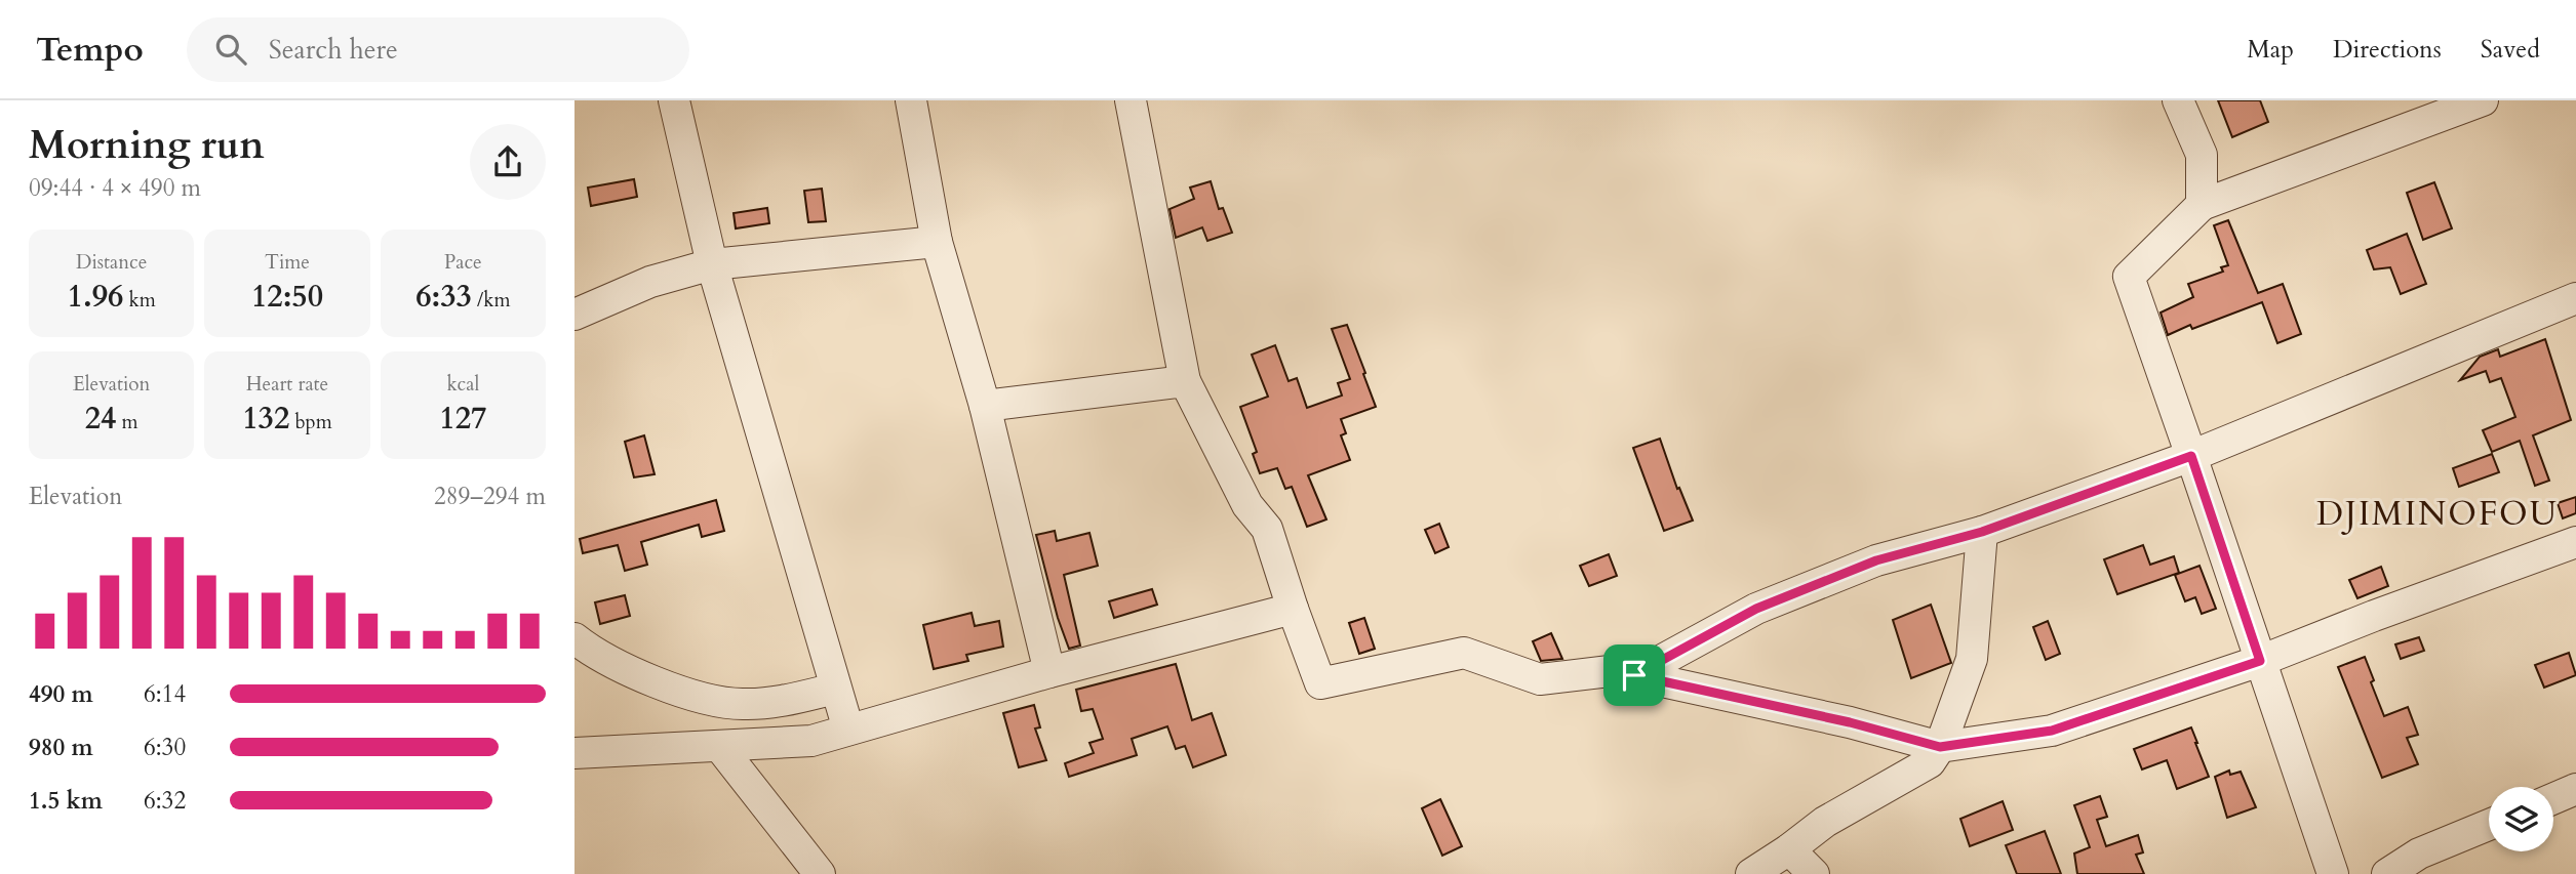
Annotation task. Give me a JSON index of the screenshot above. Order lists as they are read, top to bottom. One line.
{"districts":["DJIMINOFOU"],"page":{"header":"Tempo","search":"Search here","nav":["Map","Directions","Saved"],"heading":["Morning run","09:44 · 4 × 490 m"],"stats":[["Distance","1.96 km"],["Time","12:50"],["Pace","6:33 /km"],["Elevation","24 m"],["Heart rate","132 bpm"],["kcal","127"]],"chart":["Elevation","289–294 m"],"list":[{"name":"490 m","note":"6:14"},{"name":"980 m","note":"6:30"},{"name":"1.5 km","note":"6:32"}]}}
